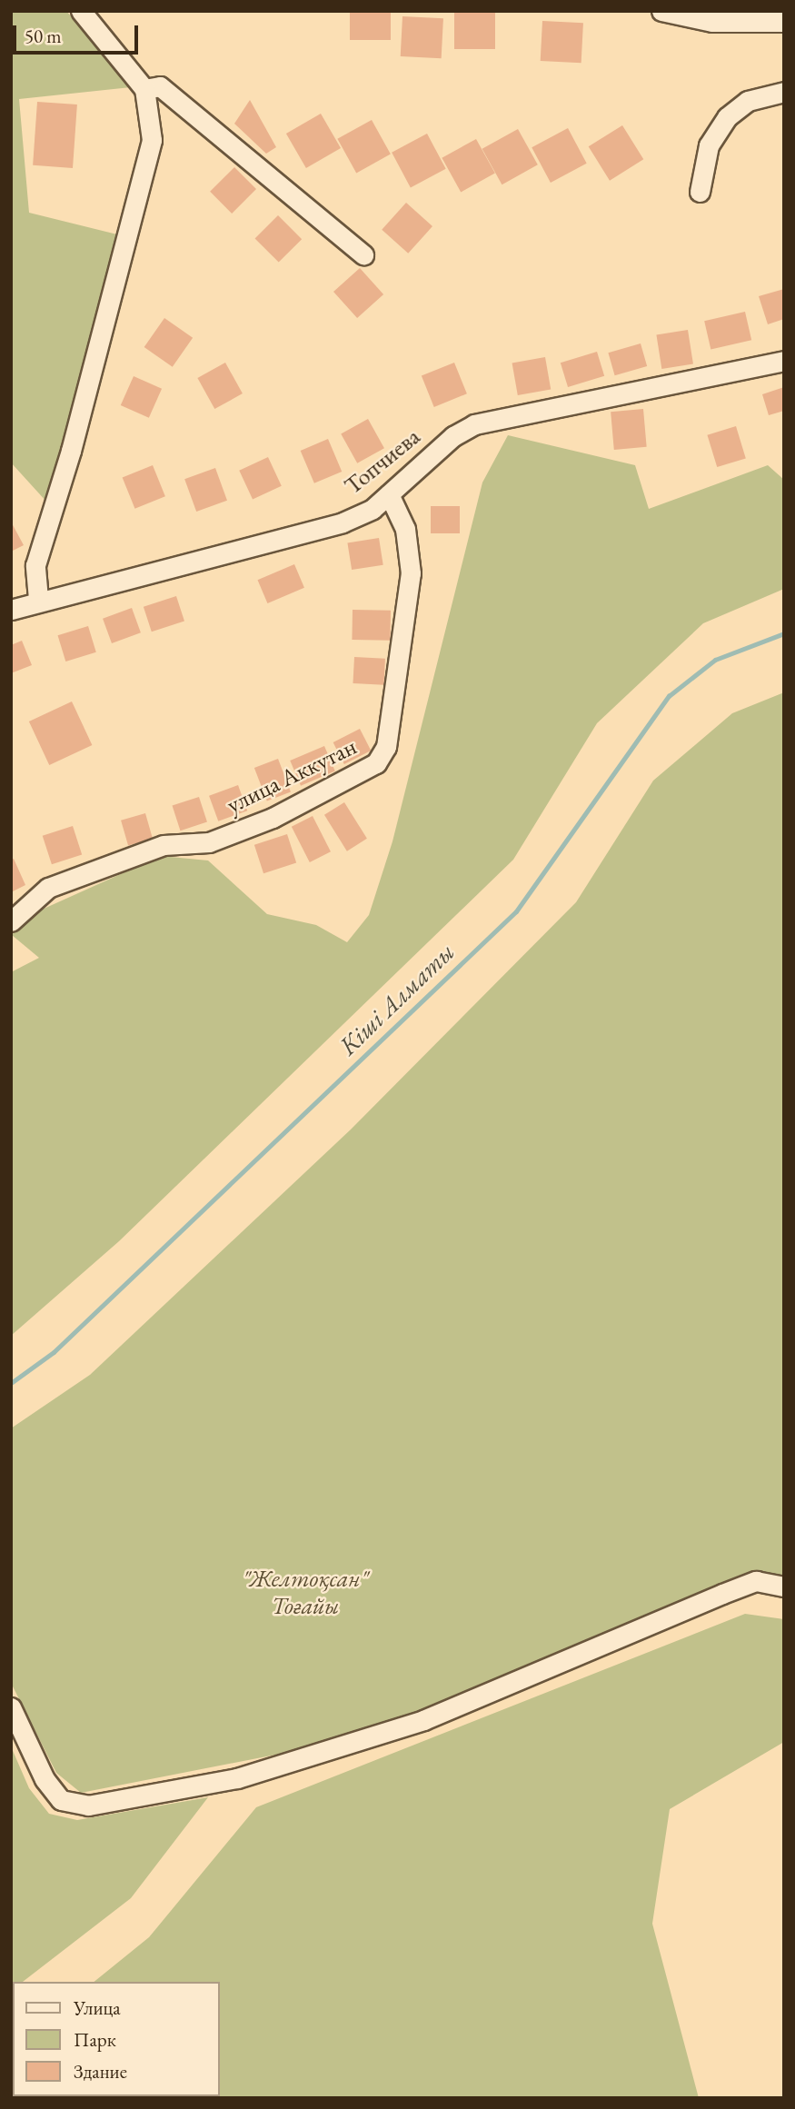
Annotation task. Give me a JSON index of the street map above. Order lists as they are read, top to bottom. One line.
{"streets":{"street":["Топчиева","улица Аккутан"]},"crossings":[["Топчиева","улица Аккутан"]],"water":["Кіші Алматы"],"parks":["\"Желтоқсан\" Тоғайы"],"legend":["Улица","Парк","Здание"],"scale_bar":"50 m"}
